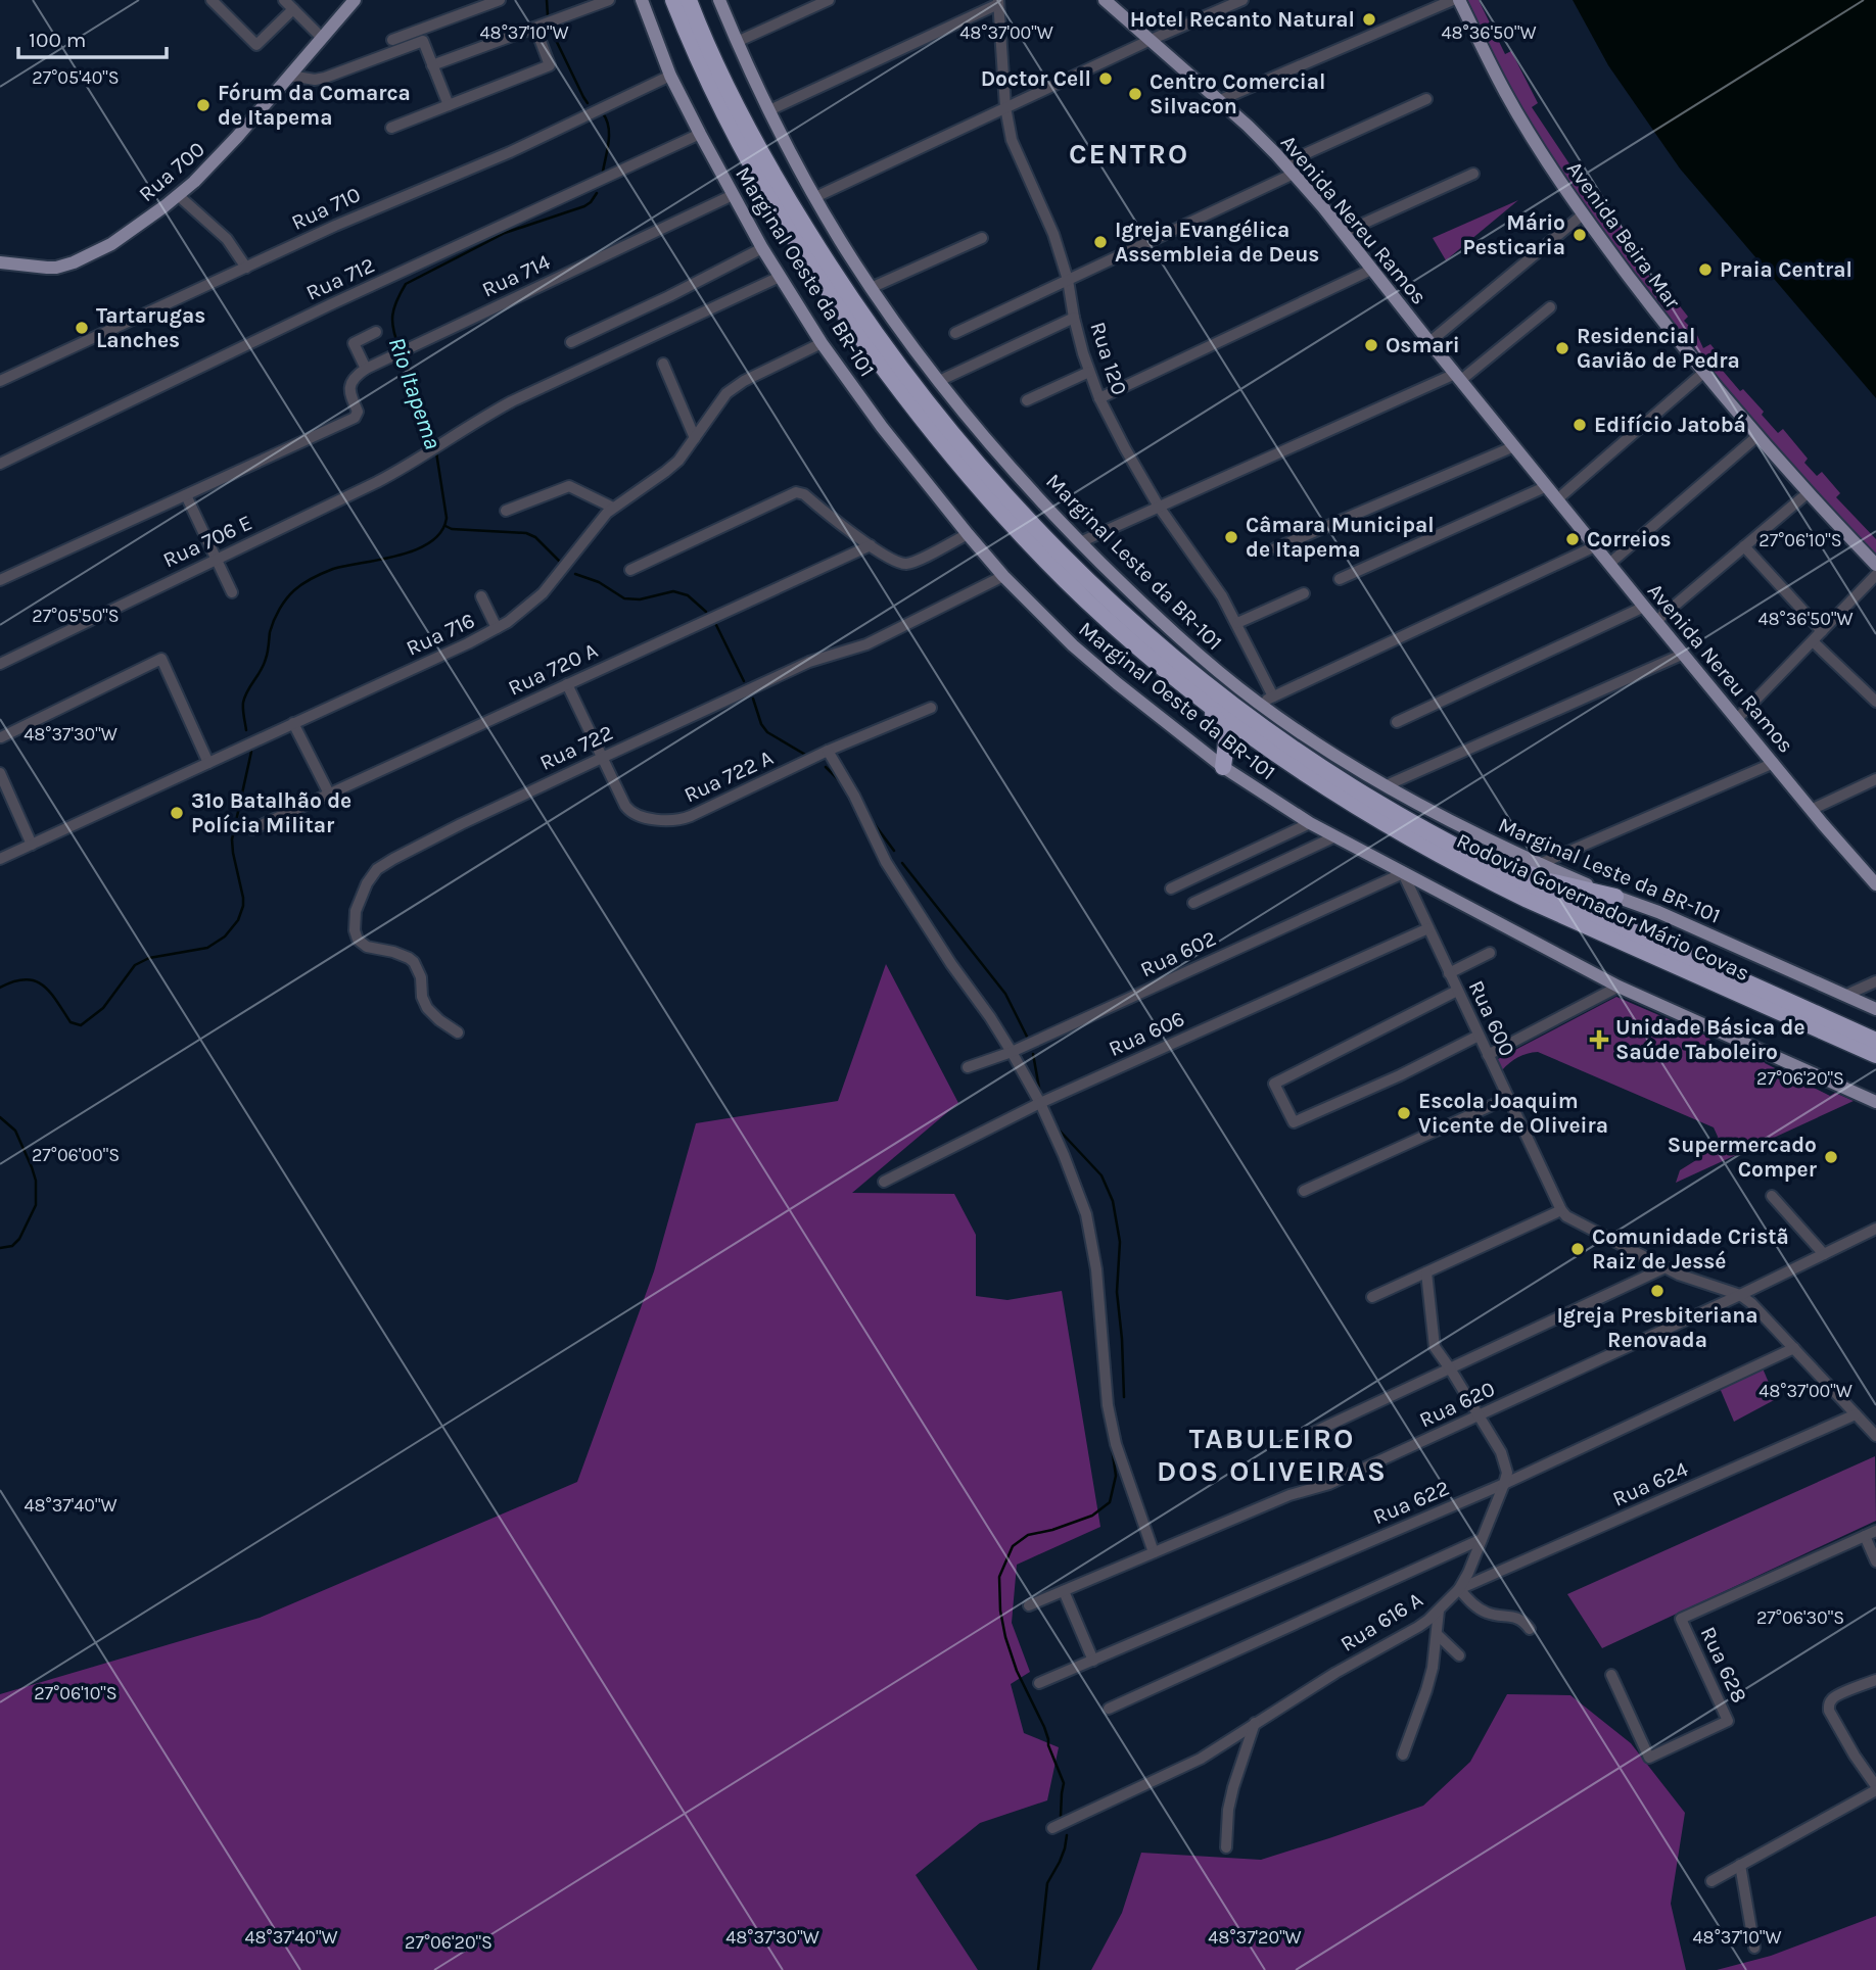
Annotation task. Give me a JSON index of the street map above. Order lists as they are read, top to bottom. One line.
{"streets":{"highway":["Rodovia Governador Mário Covas"],"main road":["Rua 700","Avenida Nereu Ramos","Avenida Beira Mar","Marginal Oeste da BR-101","Marginal Leste da BR-101"],"street":["Rua 710","Rua 714","Rua 712","Rua 120","Rua 706 E","Rua 716","Rua 720 A","Rua 722","Rua 722 A","Rua 602","Rua 600","Rua 606","Rua 620","Rua 624","Rua 622","Rua 616 A","Rua 628"]},"crossings":[["Rua 710","Marginal Oeste da BR-101"],["Marginal Oeste da BR-101","Rua 714"],["Marginal Oeste da BR-101","Rua 712"],["Marginal Oeste da BR-101","Rua 706 E"],["Marginal Oeste da BR-101","Rua 716"],["Marginal Oeste da BR-101","Rua 722"],["Marginal Oeste da BR-101","Rua 602"],["Marginal Oeste da BR-101","Rua 600"],["Rua 720 A","Rua 722 A"],["Rua 722","Rua 722 A"],["Rua 602","Rua 600"],["Rua 600","Rua 606"],["Rua 620","Rua 616 A"],["Rua 624","Rua 616 A"],["Rua 622","Rua 616 A"]],"districts":["CENTRO","TABULEIRO DOS OLIVEIRAS"],"water":["Rio Itapema"],"places":{"other":["Hotel Recanto Natural","Doctor Cell","Centro Comercial Silvacon","Fórum da Comarca de Itapema","Mário Pesticaria","Igreja Evangélica Assembleia de Deus","Praia Central","Tartarugas Lanches","Osmari","Residencial Gavião de Pedra","Edifício Jatobá","Câmara Municipal de Itapema","Correios","31º Batalhão de Polícia Militar","Escola Joaquim Vicente de Oliveira","Supermercado Comper","Comunidade Cristã Raiz de Jessé","Igreja Presbiteriana Renovada"],"health":["Unidade Básica de Saúde Taboleiro"]},"scale_bar":"100 m","coordinates":["48°36'50\"W","48°37'10\"W","48°37'00\"W","27°05'40\"S","27°06'10\"S","27°05'50\"S","48°37'30\"W","27°06'20\"S","27°06'00\"S","48°37'40\"W","27°06'30\"S","48°37'20\"W"]}
